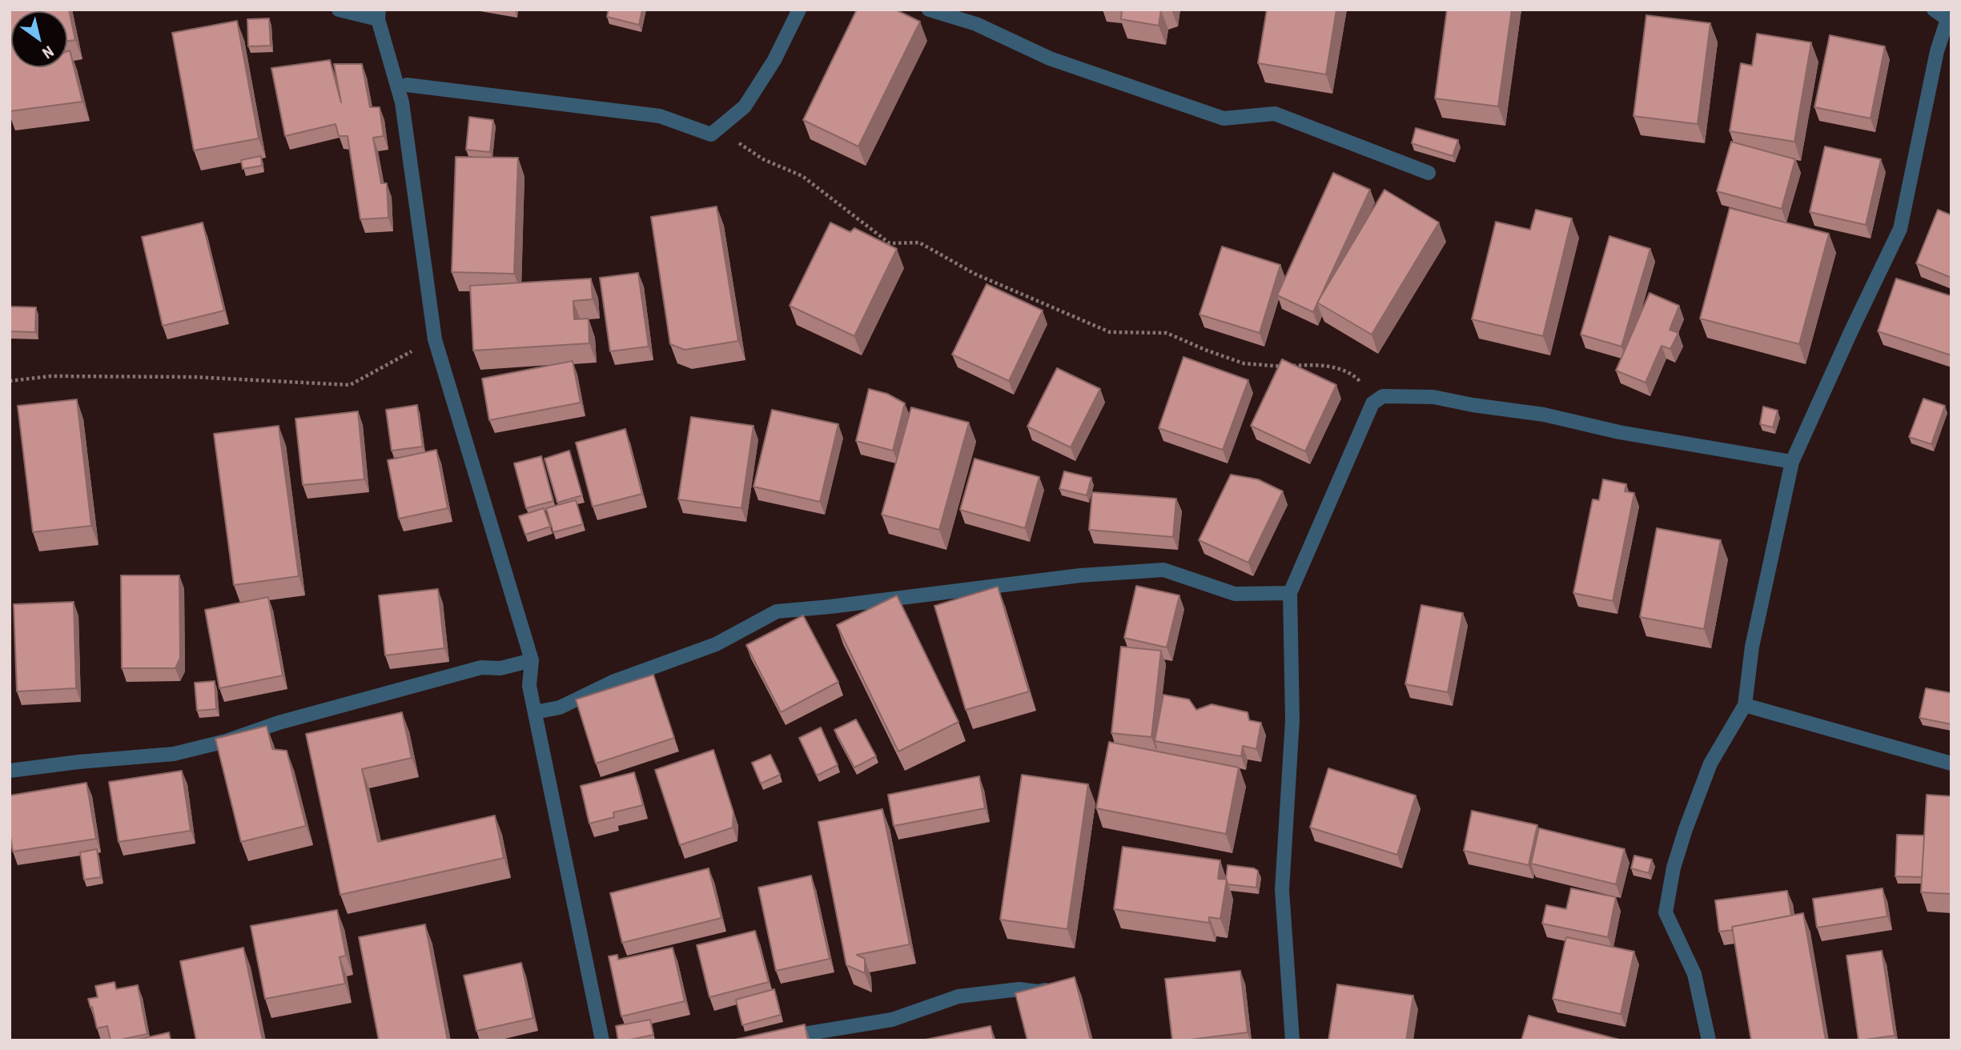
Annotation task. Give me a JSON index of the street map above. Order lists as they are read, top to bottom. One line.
{"north":"bottom right"}
